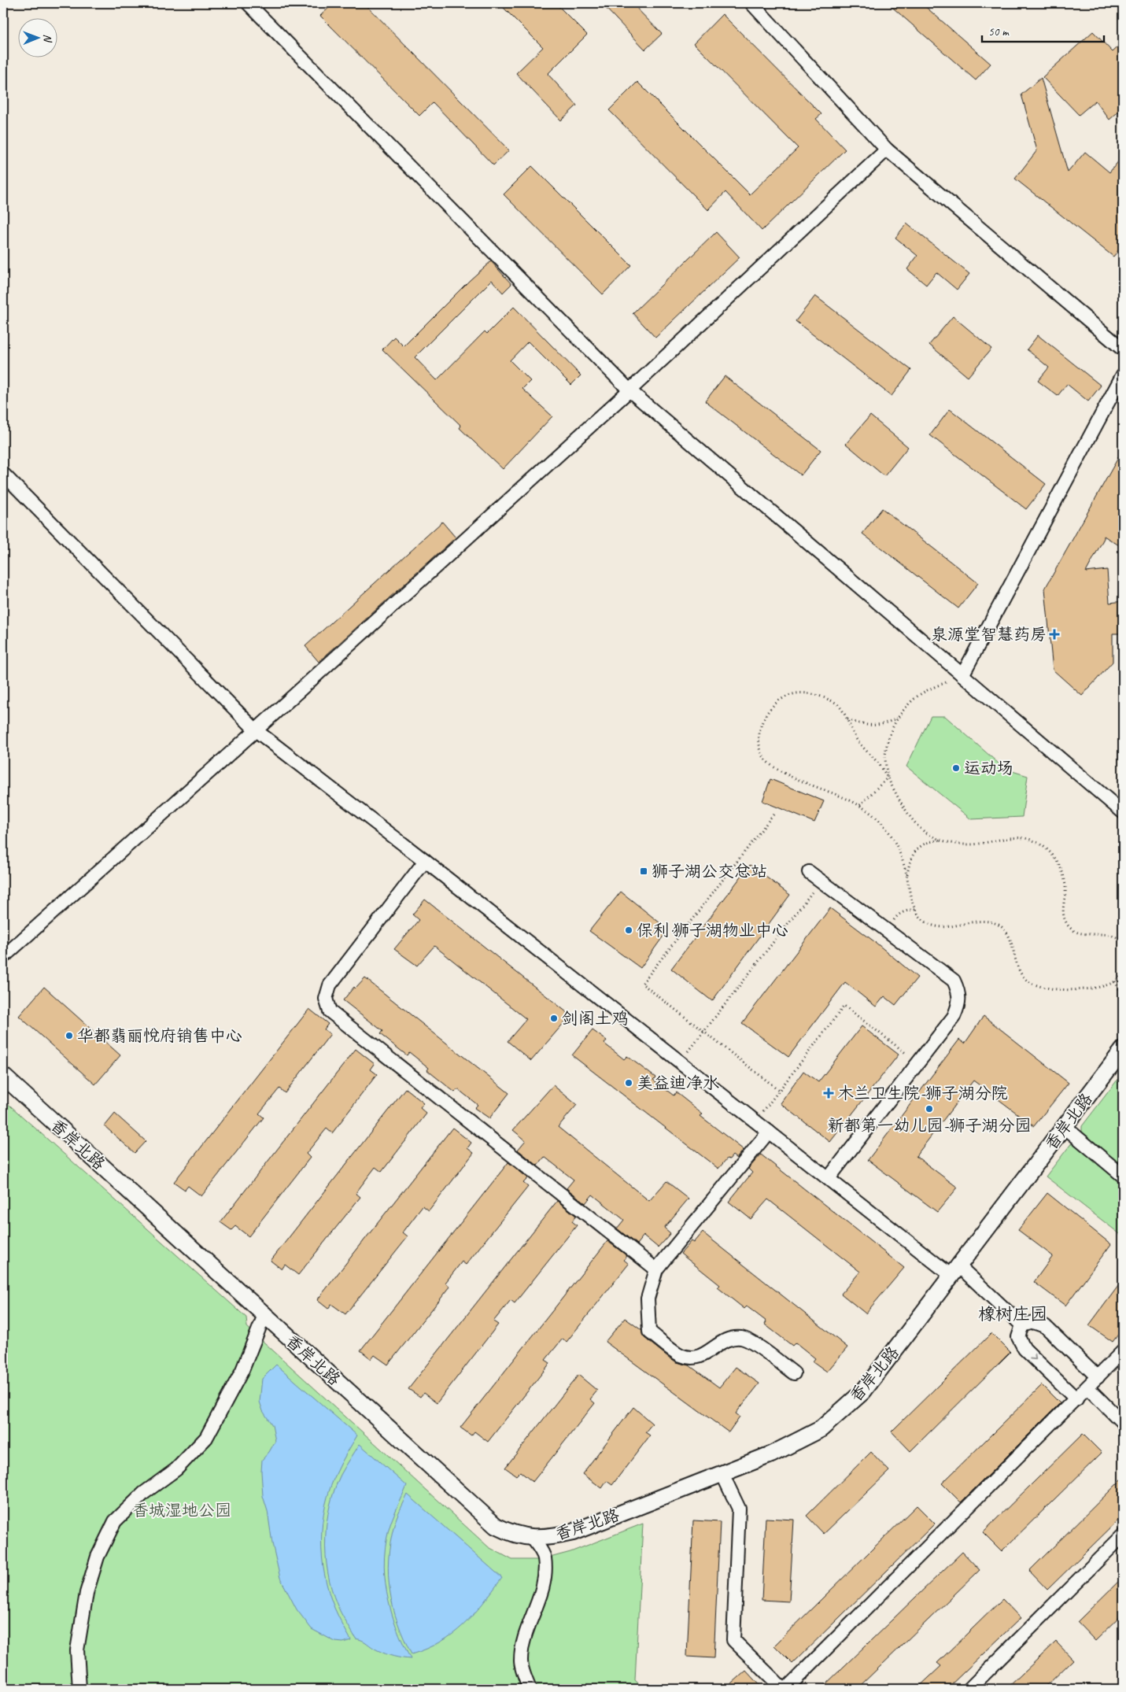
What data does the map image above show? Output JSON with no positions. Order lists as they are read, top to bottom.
{
  "streets": {
    "street": ["香岸北路"]
  },
  "districts": ["橡树庄园"],
  "parks": ["香城湿地公园"],
  "places": {
    "health": ["泉源堂智慧药房", "木兰卫生院-狮子湖分院"],
    "other": [
      "运动场",
      "保利·狮子湖物业中心",
      "剑阁土鸡",
      "华都翡丽悦府销售中心",
      "美益迪净水",
      "新都第一幼儿园-狮子湖分园"
    ],
    "transit": ["狮子湖公交总站"]
  },
  "scale_bar": "50 m",
  "north": "right"
}
